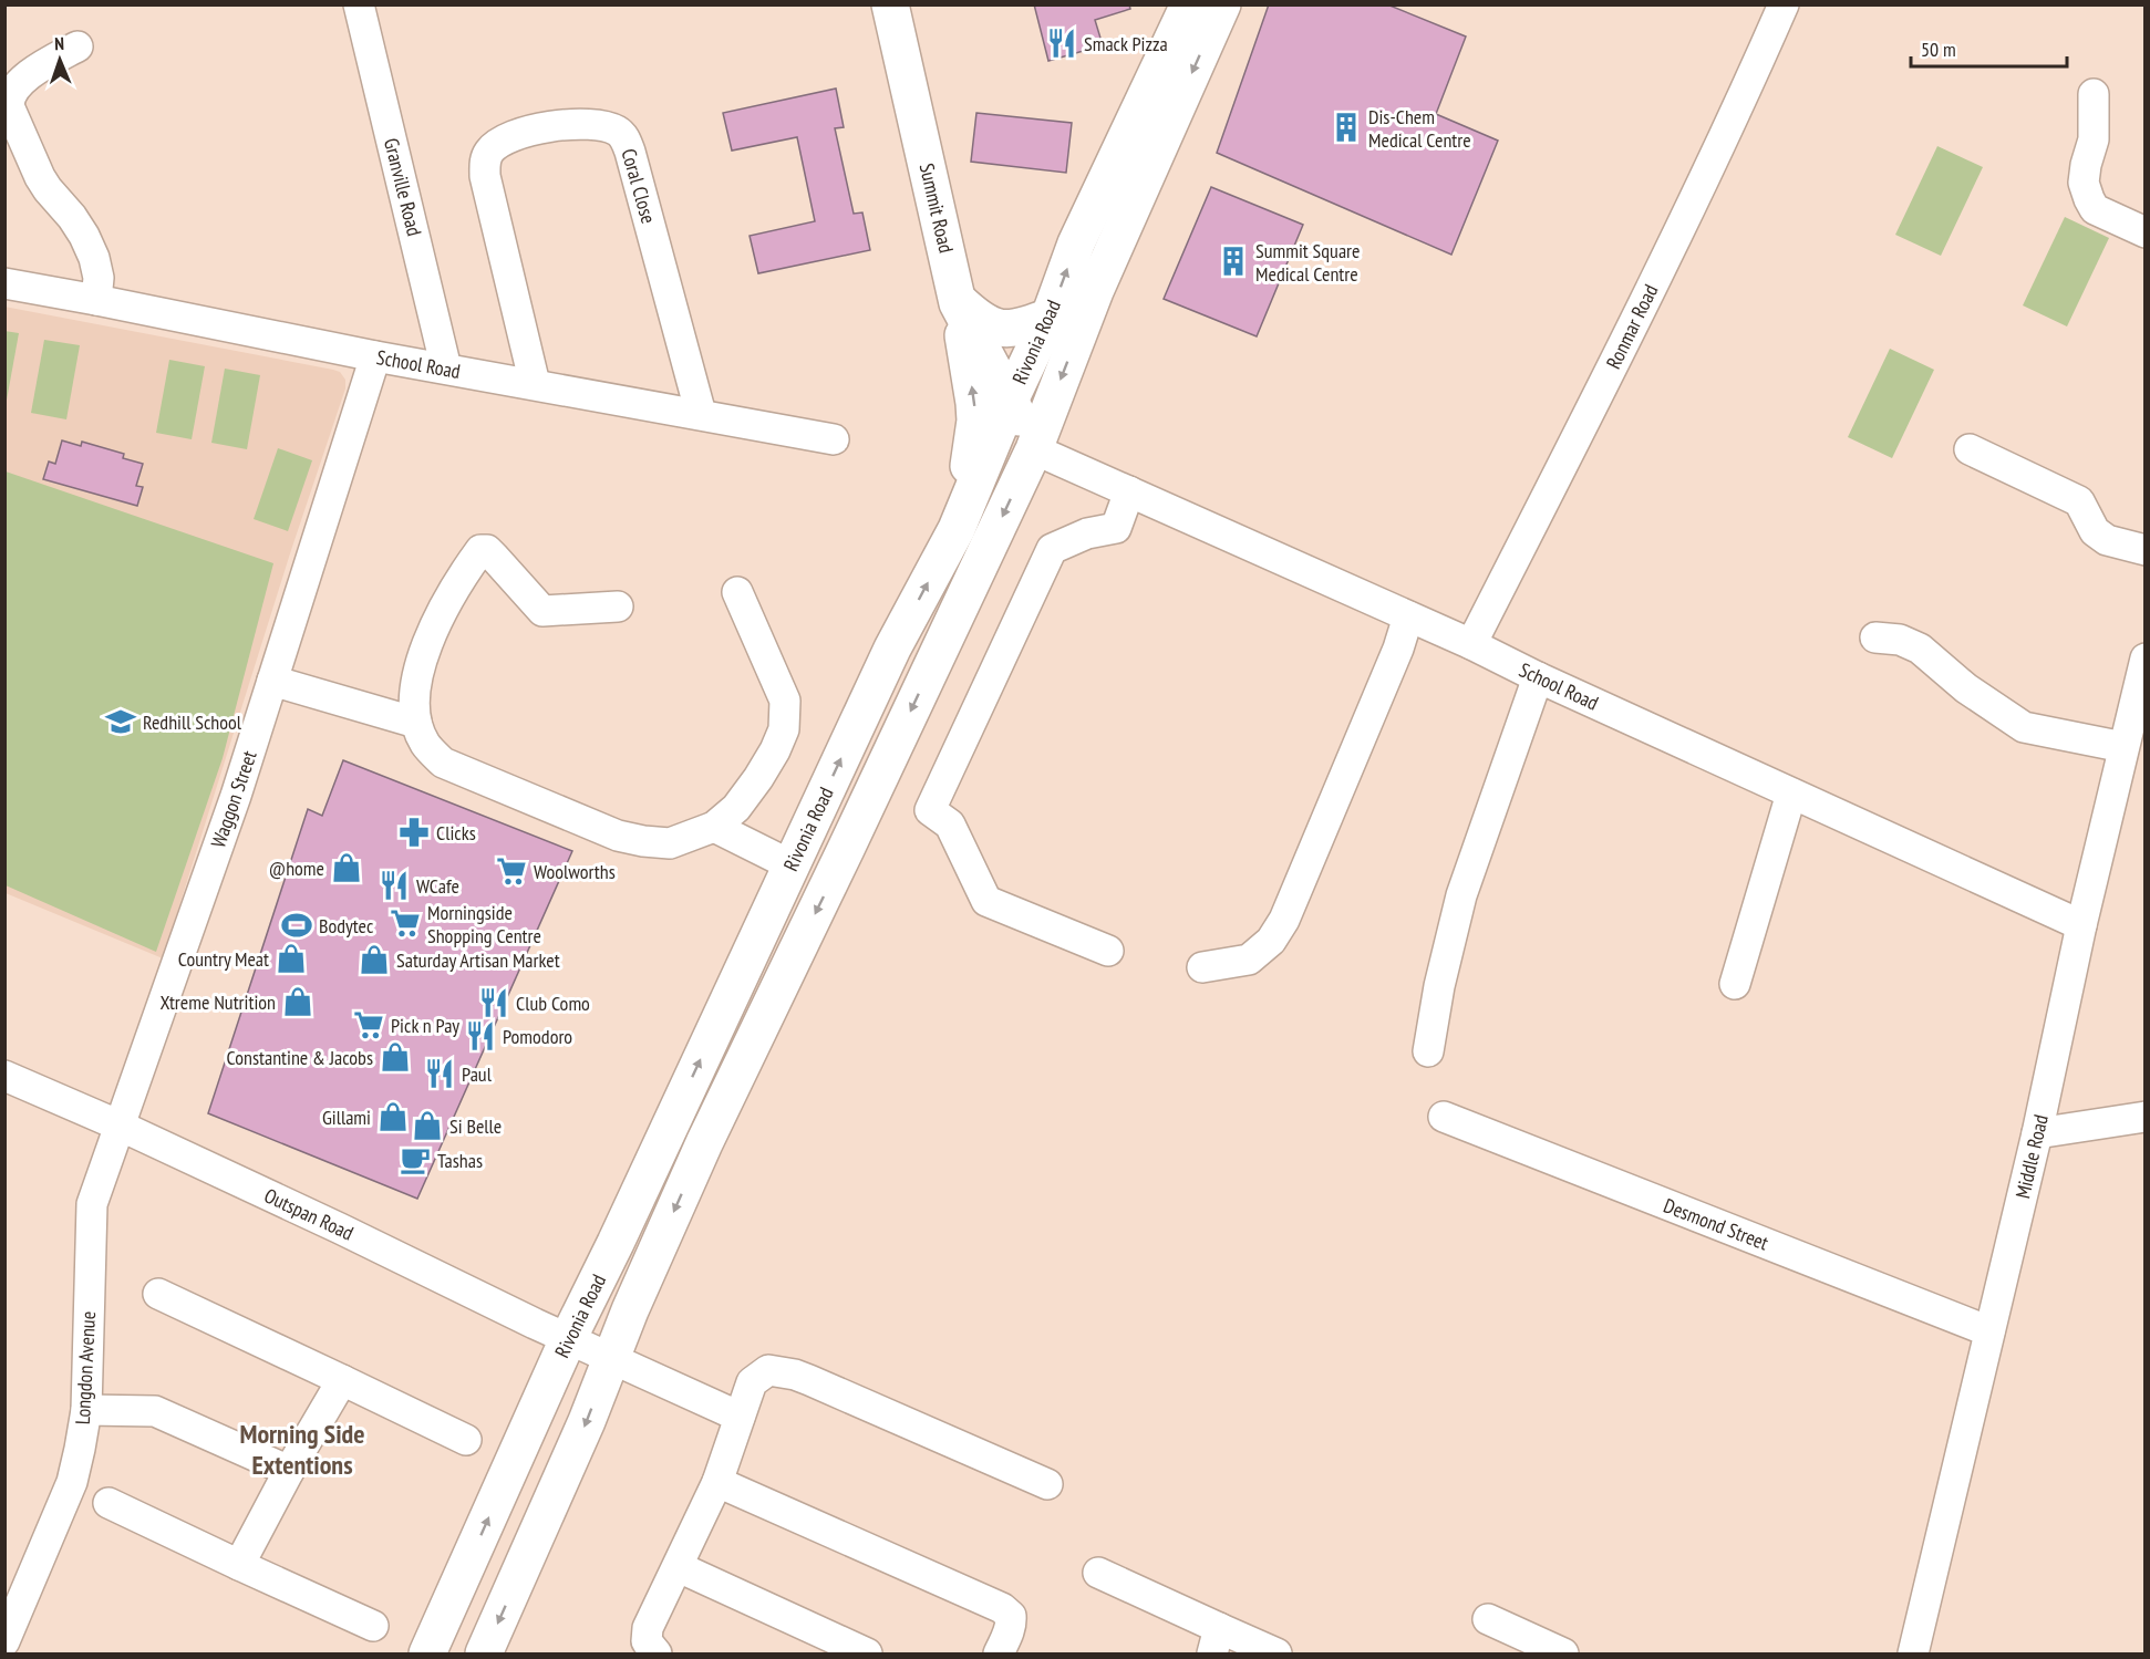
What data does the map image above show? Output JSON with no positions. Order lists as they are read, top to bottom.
{
  "streets": {
    "main road": ["Summit Road", "Rivonia Road"],
    "street": [
      "Coral Close",
      "Granville Road",
      "Ronmar Road",
      "School Road",
      "Waggon Street",
      "Middle Road",
      "Outspan Road",
      "Desmond Street",
      "Longdon Avenue"
    ]
  },
  "crossings": [
    ["Coral Close", "School Road"],
    ["Granville Road", "School Road"],
    ["Summit Road", "Rivonia Road"],
    ["Summit Road", "School Road"],
    ["Ronmar Road", "School Road"],
    ["Rivonia Road", "School Road"],
    ["Rivonia Road", "Outspan Road"],
    ["School Road", "Waggon Street"],
    ["School Road", "Middle Road"],
    ["Waggon Street", "Outspan Road"],
    ["Waggon Street", "Longdon Avenue"],
    ["Middle Road", "Desmond Street"],
    ["Outspan Road", "Longdon Avenue"]
  ],
  "districts": ["Morning Side Extentions"],
  "places": {
    "restaurant": [
      "Smack Pizza",
      "WCafe",
      "Club Como",
      "Pomodoro",
      "Paul"
    ],
    "building": ["Dis-Chem Medical Centre", "Summit Square Medical Centre"],
    "school or university": ["Redhill School"],
    "pharmacy": ["Clicks"],
    "shop": [
      "@home",
      "Country Meat",
      "Saturday Artisan Market",
      "Xtreme Nutrition",
      "Constantine & Jacobs",
      "Gillami",
      "Si Belle"
    ],
    "supermarket": ["Woolworths", "Morningside Shopping Centre", "Pick n Pay"],
    "sports": ["Bodytec"],
    "cafe": ["Tashas"]
  },
  "scale_bar": "50 m",
  "north": "top"
}
